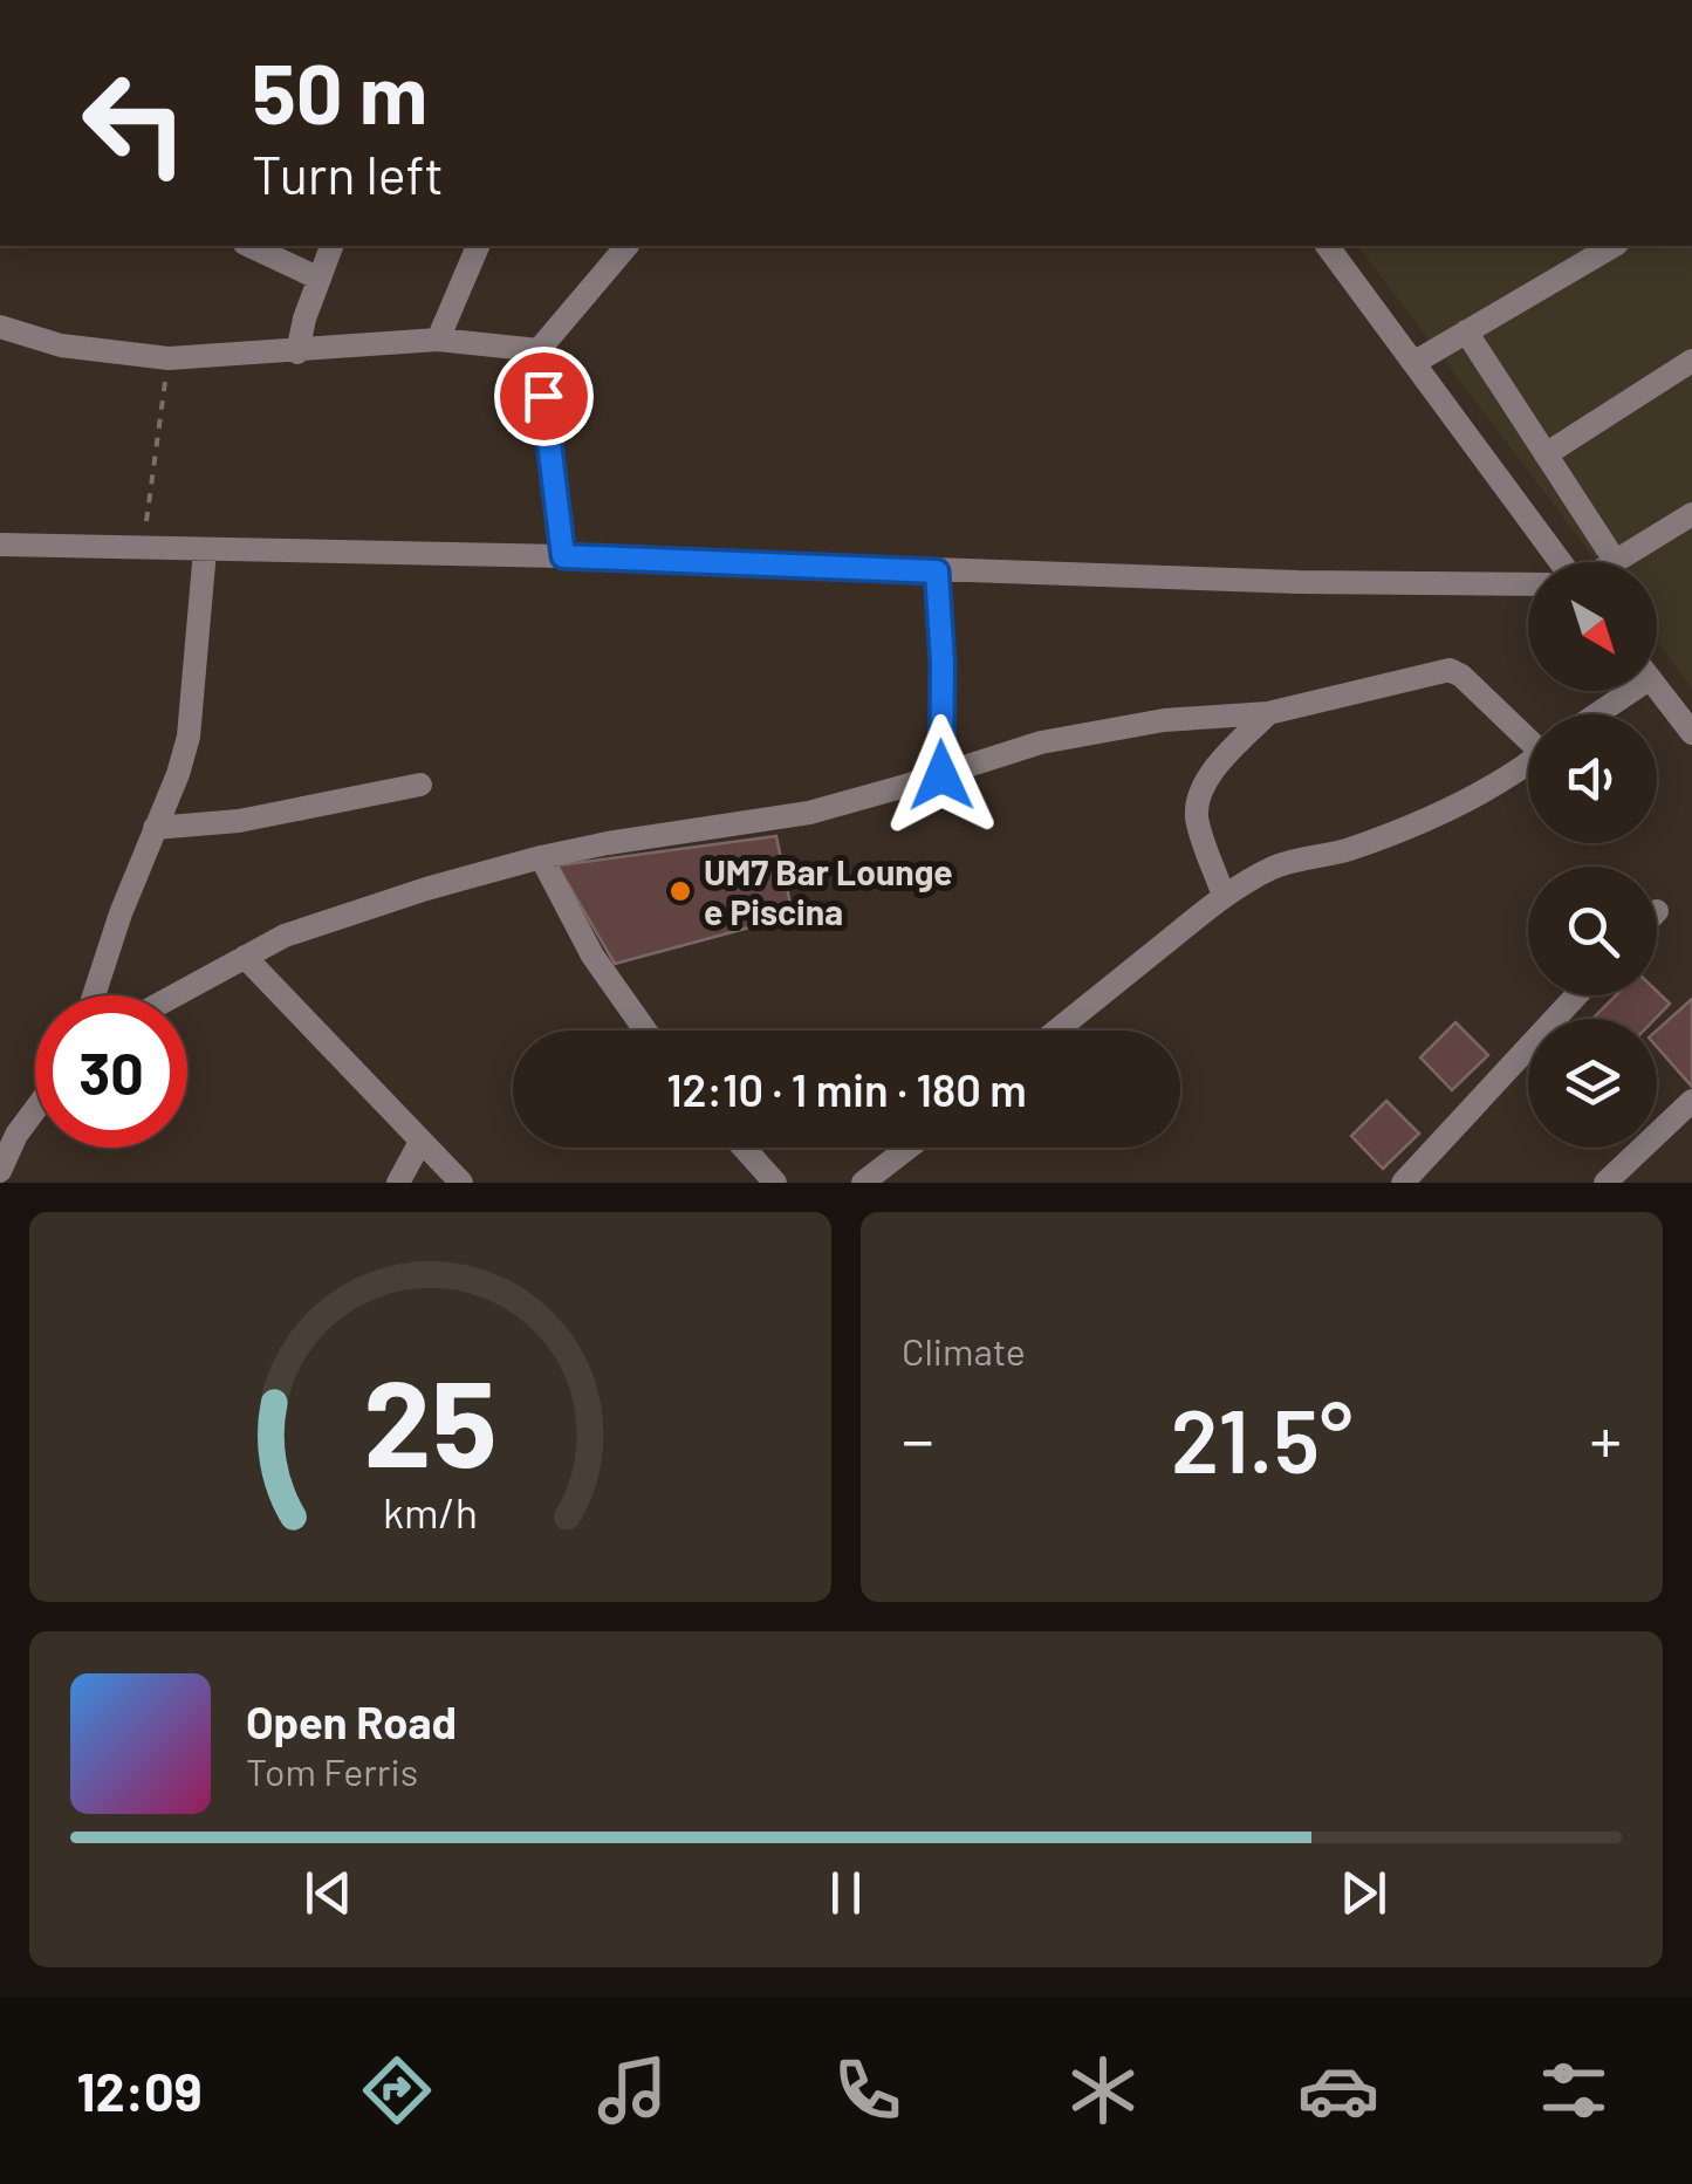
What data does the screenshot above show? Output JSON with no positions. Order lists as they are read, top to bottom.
{
  "places": ["UM7 Bar Lounge e Piscina"],
  "north": "bottom right",
  "page": {
    "turn": ["50 m", "Turn left"],
    "limit": "30",
    "trip": "12:10 · 1 min · 180 m",
    "tile": "Climate",
    "heat": ["−", "21.5°", "+"],
    "song": ["Open Road", "Tom Ferris"],
    "tabs": "12:09",
    "gauge": ["25", "km/h"]
  }
}
